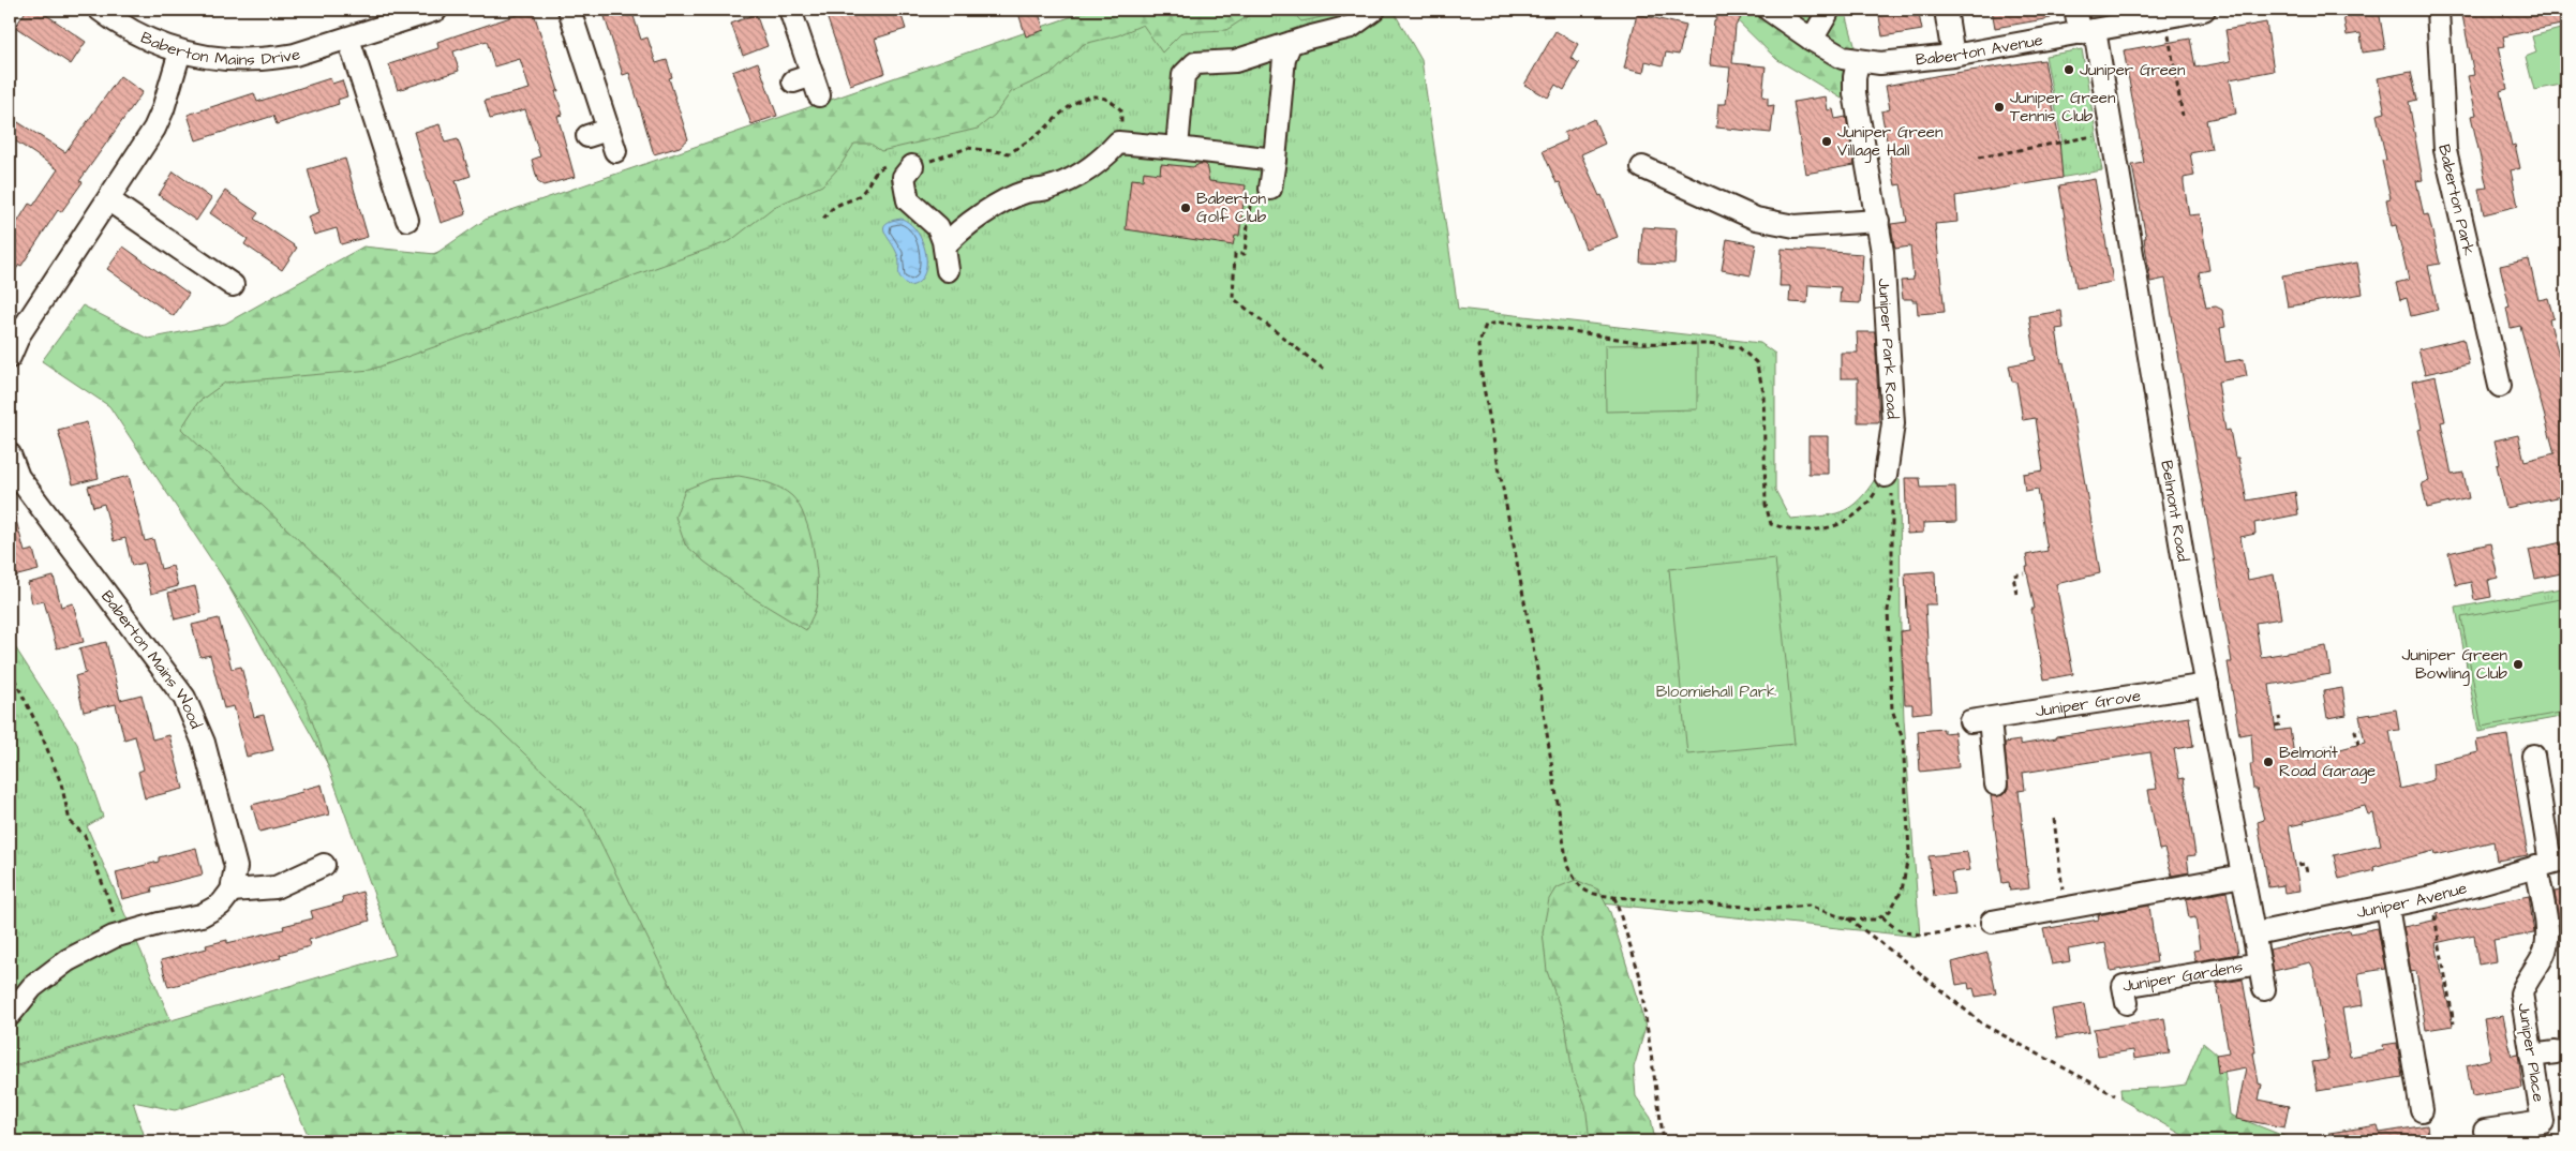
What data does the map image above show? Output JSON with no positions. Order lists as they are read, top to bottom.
{
  "streets": {
    "street": [
      "Baberton Mains Drive",
      "Baberton Avenue",
      "Baberton Park",
      "Juniper Park Road",
      "Belmont Road",
      "Baberton Mains Wood",
      "Juniper Grove",
      "Juniper Avenue",
      "Juniper Gardens",
      "Juniper Place"
    ]
  },
  "crossings": [
    ["Baberton Avenue", "Juniper Park Road"],
    ["Baberton Avenue", "Belmont Road"],
    ["Belmont Road", "Juniper Grove"],
    ["Belmont Road", "Juniper Avenue"],
    ["Belmont Road", "Juniper Gardens"],
    ["Juniper Avenue", "Juniper Place"]
  ],
  "parks": ["Bloomiehall Park"],
  "places": [
    "Juniper Green",
    "Juniper Green Tennis Club",
    "Juniper Green Village Hall",
    "Baberton Golf Club",
    "Juniper Green Bowling Club",
    "Belmont Road Garage"
  ]
}
